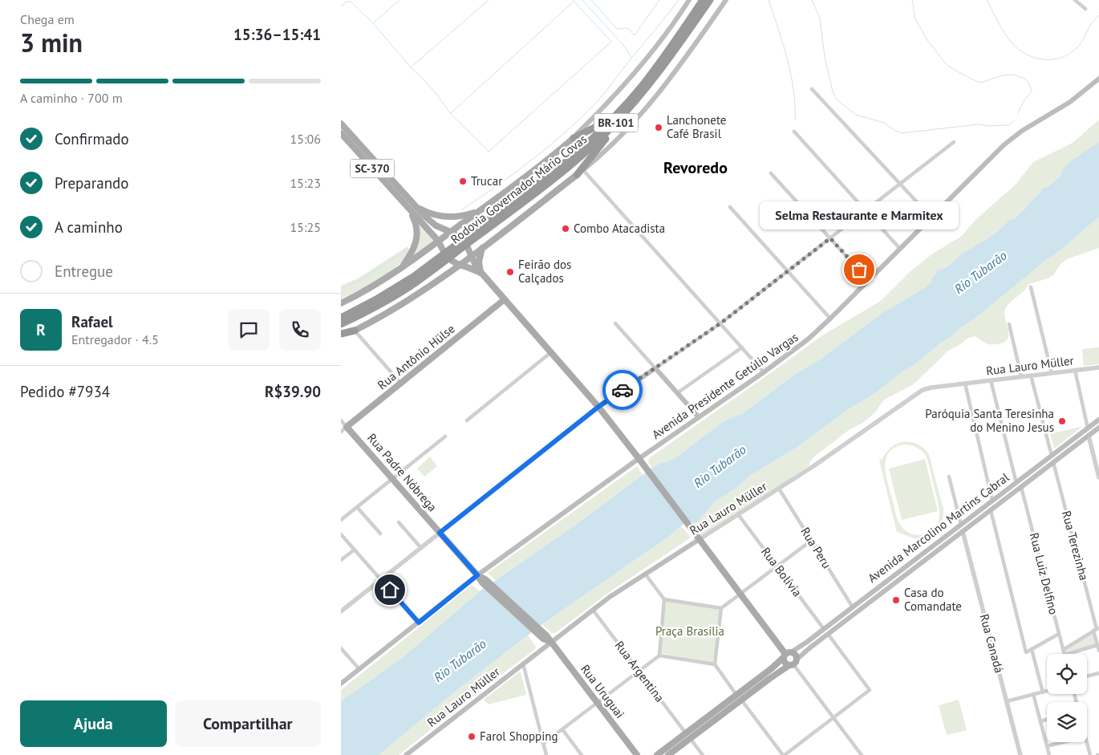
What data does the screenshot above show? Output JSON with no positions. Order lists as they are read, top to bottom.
{
  "streets": {
    "highway": ["BR-101", "Rodovia Governador Mário Covas"],
    "main road": [
      "SC-370",
      "Rua Antônio Hülse",
      "Rua Lauro Müller",
      "Avenida Presidente Getúlio Vargas",
      "Rua Padre Nóbrega",
      "Avenida Marcolino Martins Cabral",
      "Rua Uruguai"
    ],
    "street": [
      "Rua Terezinha",
      "Rua Peru",
      "Rua Bolívia",
      "Rua Luiz Delfino",
      "Rua Canadá",
      "Rua Argentina"
    ]
  },
  "crossings": [
    ["Rua Antônio Hülse", "Rua Padre Nóbrega"],
    ["Rua Lauro Müller", "Rua Peru"],
    ["Rua Lauro Müller", "Rua Bolívia"],
    ["Rua Lauro Müller", "Rua Argentina"],
    ["Rua Lauro Müller", "Rua Uruguai"],
    ["Avenida Presidente Getúlio Vargas", "Rua Padre Nóbrega"],
    ["Rua Padre Nóbrega", "Rua Uruguai"],
    ["Avenida Marcolino Martins Cabral", "Rua Terezinha"],
    ["Avenida Marcolino Martins Cabral", "Rua Peru"],
    ["Avenida Marcolino Martins Cabral", "Rua Bolívia"],
    ["Avenida Marcolino Martins Cabral", "Rua Luiz Delfino"],
    ["Avenida Marcolino Martins Cabral", "Rua Canadá"],
    ["Avenida Marcolino Martins Cabral", "Rua Argentina"]
  ],
  "districts": ["Revoredo"],
  "water": ["Rio Tubarão"],
  "parks": ["Praça Brasília"],
  "places": [
    "Lanchonete Café Brasil",
    "Trucar",
    "Combo Atacadista",
    "Selma Restaurante e Marmitex",
    "Feirão dos Calçados",
    "Paróquia Santa Teresinha do Menino Jesus",
    "Casa do Comandate",
    "Farol Shopping"
  ],
  "page": {
    "heading": ["3 min", "Chega em", "15:36–15:41"],
    "panel": [
      "Rafael",
      "Entregador · 4.5",
      "Pedido #7934",
      "R$39.90"
    ],
    "bar": "A caminho · 700 m",
    "list": [
      ["Confirmado", "15:06"],
      ["Preparando", "15:23"],
      ["A caminho", "15:25"],
      "Entregue"
    ],
    "bubble": "Selma Restaurante e Marmitex",
    "round": "R",
    "buttons": ["Ajuda", "Compartilhar"]
  }
}
